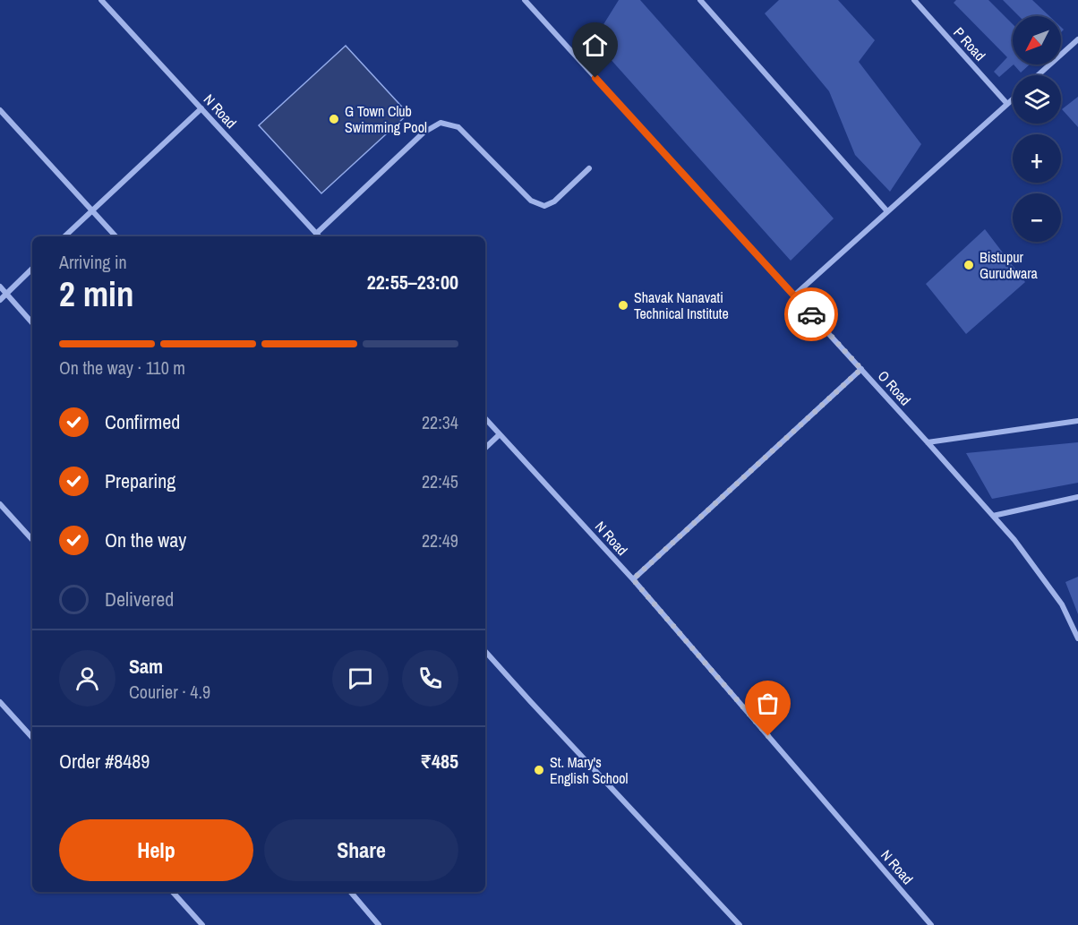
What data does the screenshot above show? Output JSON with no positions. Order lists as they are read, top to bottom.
{
  "streets": {
    "street": ["P Road", "N Road", "O Road"]
  },
  "places": [
    "G Town Club Swimming Pool",
    "Bistupur Gurudwara",
    "Shavak Nanavati Technical Institute",
    "St. Mary's English School"
  ],
  "north": "bottom left",
  "page": {
    "map_buttons": ["+", "−"],
    "heading": ["2 min", "Arriving in", "22:55–23:00"],
    "panel": [
      "Sam",
      "Courier · 4.9",
      "Order #8489",
      "₹485"
    ],
    "bar": "On the way · 110 m",
    "list": [
      ["Confirmed", "22:34"],
      ["Preparing", "22:45"],
      ["On the way", "22:49"],
      "Delivered"
    ],
    "buttons": ["Help", "Share"]
  }
}
